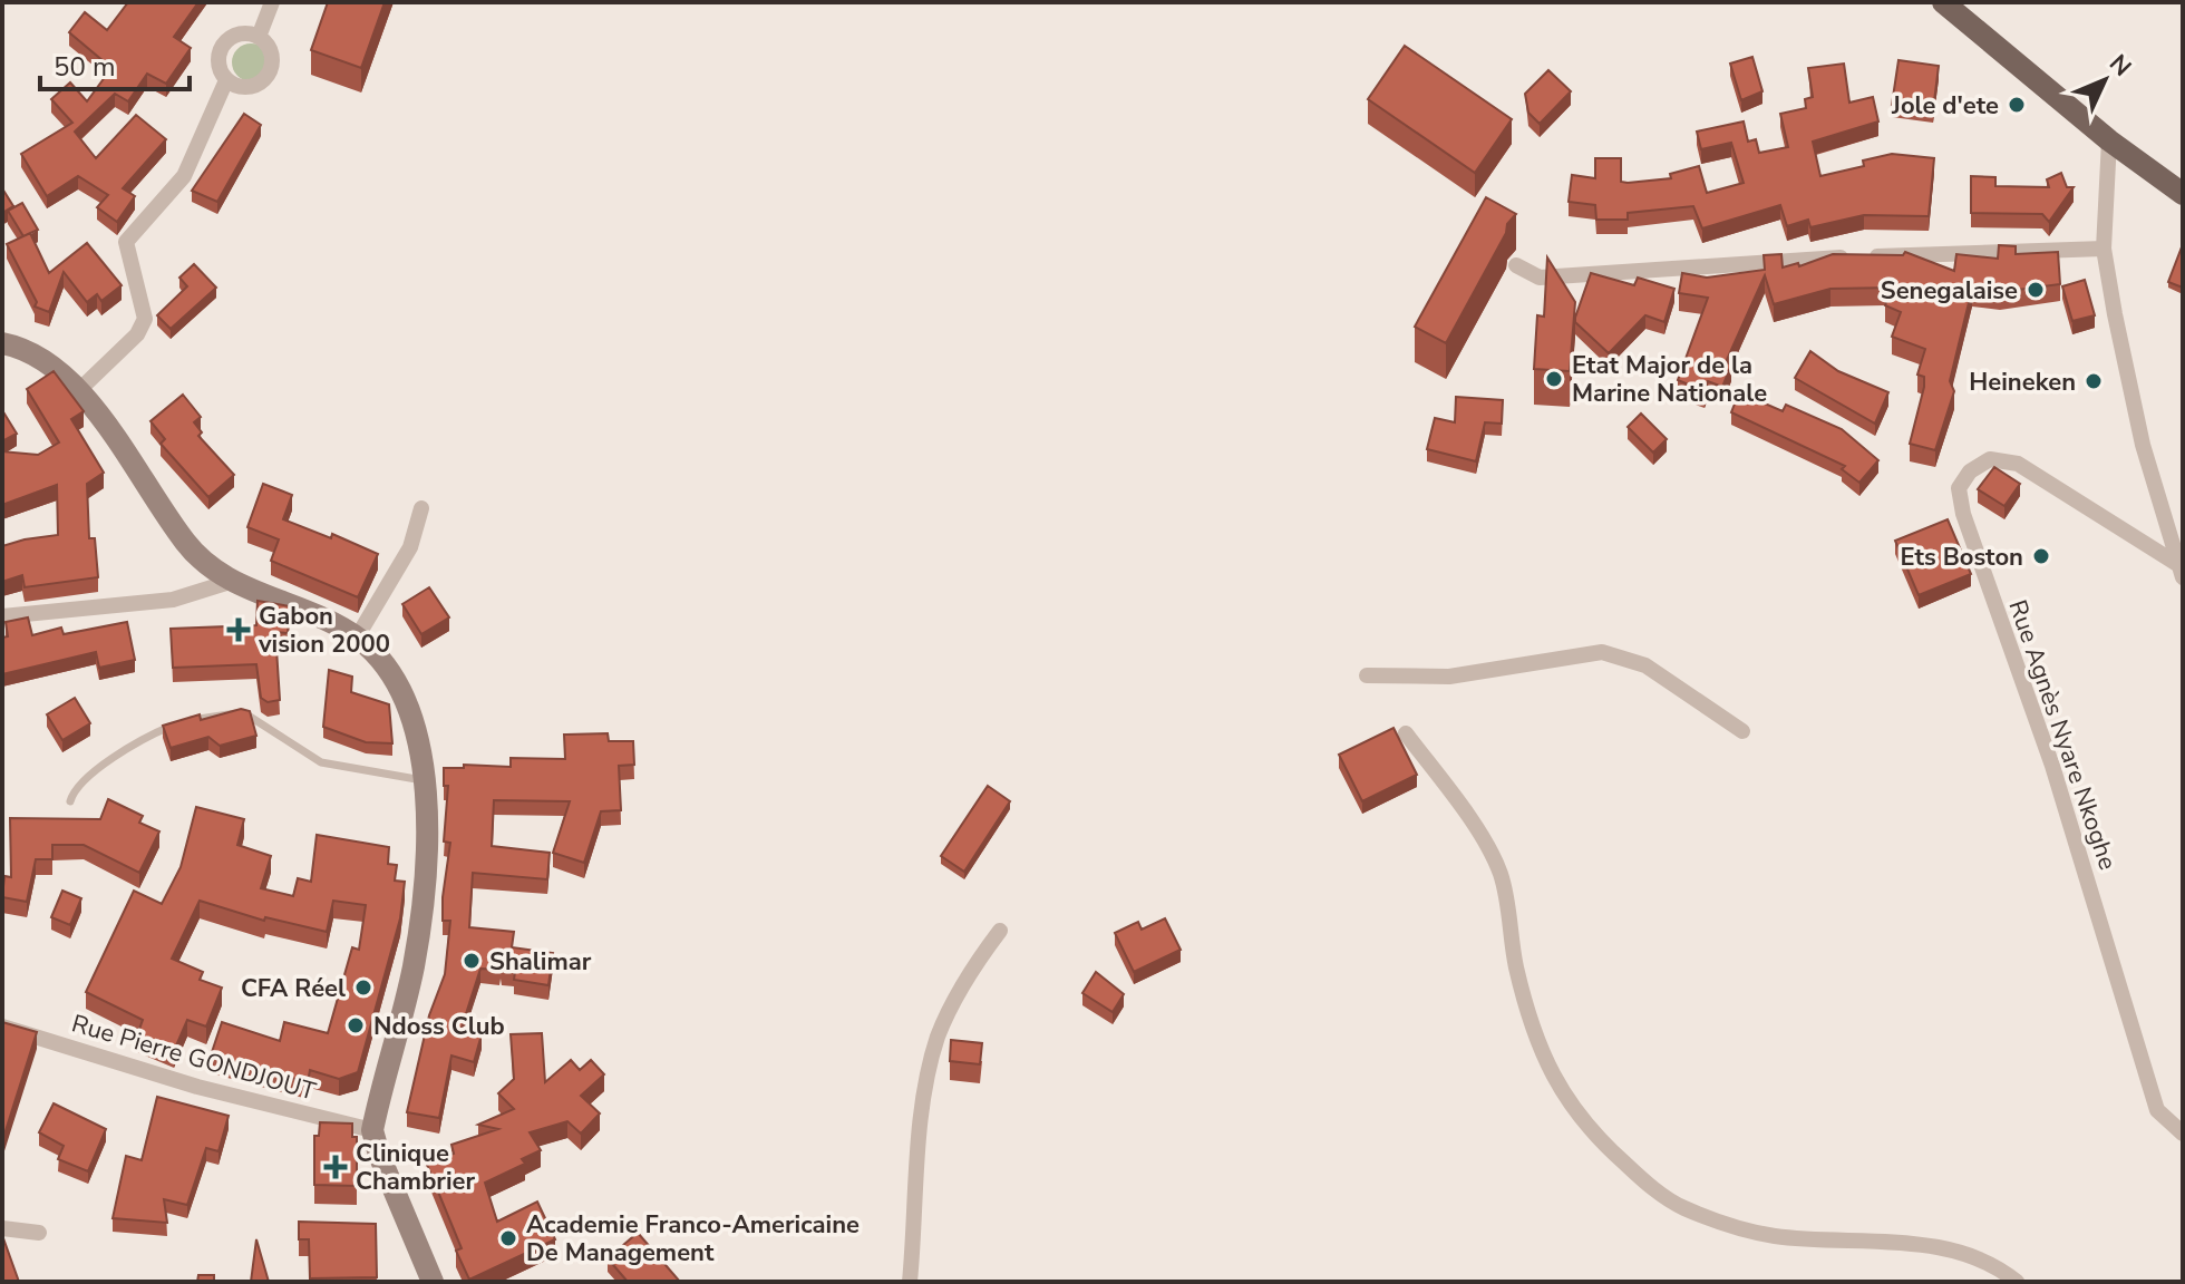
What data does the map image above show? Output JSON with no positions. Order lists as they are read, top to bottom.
{
  "streets": {
    "street": ["Rue Agnès Nyare Nkoghe", "Rue Pierre GONDJOUT"]
  },
  "places": {
    "other": [
      "Jole d'ete",
      "Senegalaise",
      "Etat Major de la Marine Nationale",
      "Heineken",
      "Ets Boston",
      "Shalimar",
      "CFA Réel",
      "Ndoss Club",
      "Academie Franco-Americaine De Management"
    ],
    "health": ["Gabon vision 2000", "Clinique Chambrier"]
  },
  "scale_bar": "50 m",
  "north": "top right"
}
